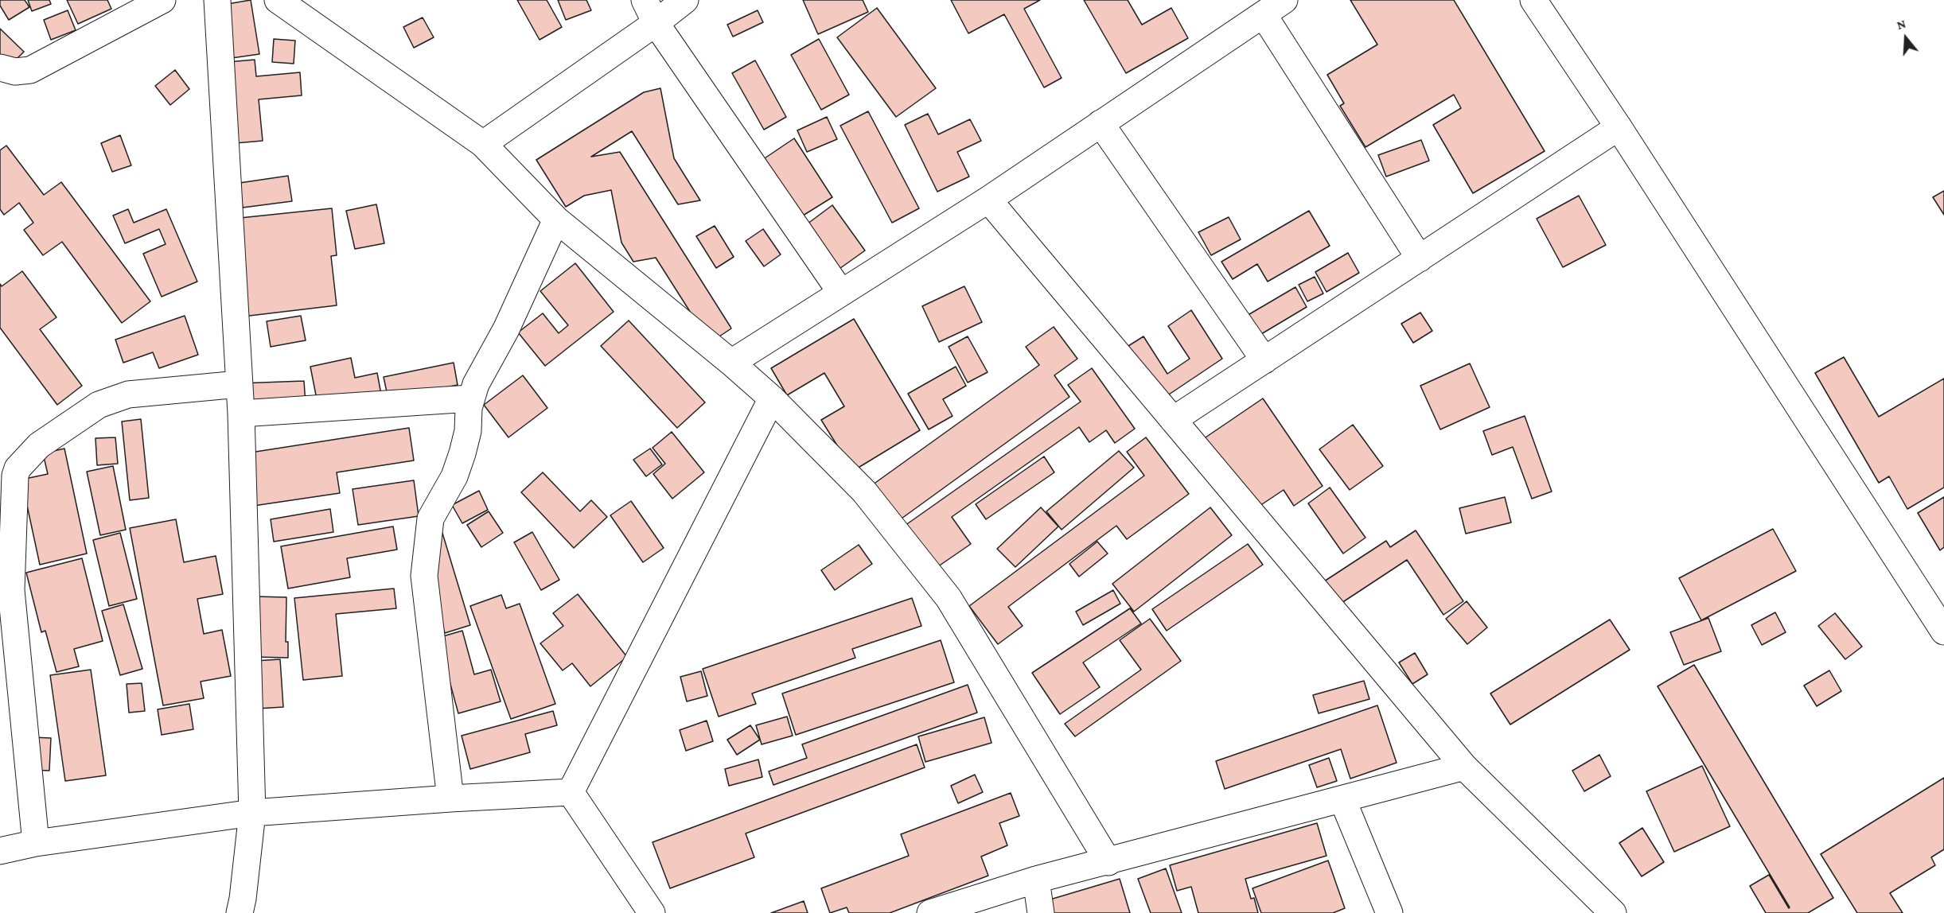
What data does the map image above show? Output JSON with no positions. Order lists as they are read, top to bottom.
{
  "north": "top"
}
